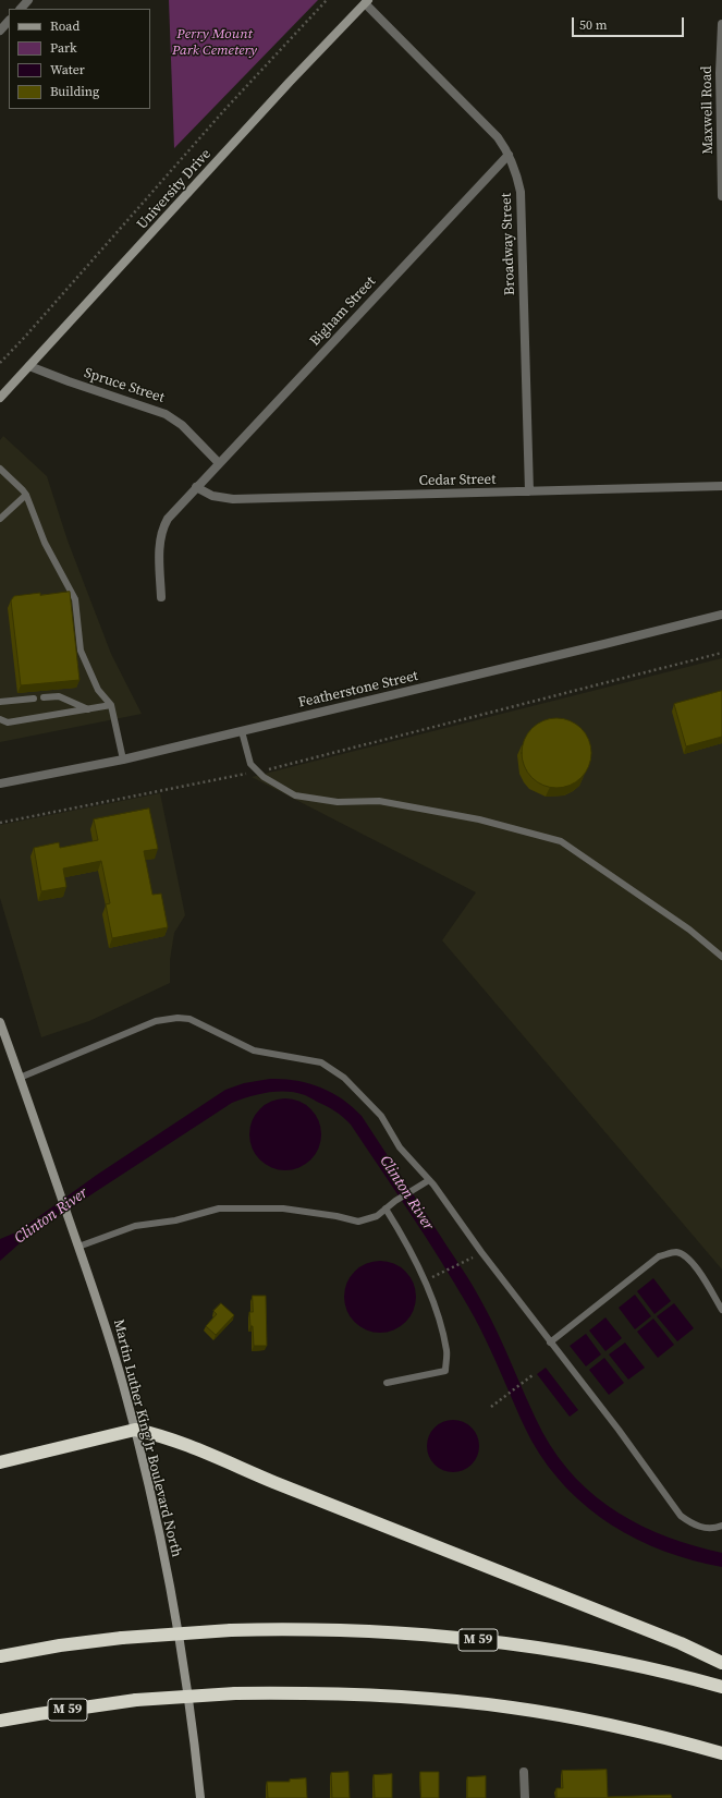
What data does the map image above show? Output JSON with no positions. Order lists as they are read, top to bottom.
{
  "streets": {
    "highway": ["M 59"],
    "main road": ["University Drive", "Martin Luther King Jr Boulevard North"],
    "street": [
      "Maxwell Road",
      "Broadway Street",
      "Bigham Street",
      "Spruce Street",
      "Cedar Street",
      "Featherstone Street"
    ]
  },
  "crossings": [
    ["University Drive", "Broadway Street"],
    ["University Drive", "Spruce Street"],
    ["Broadway Street", "Bigham Street"],
    ["Broadway Street", "Cedar Street"],
    ["Bigham Street", "Spruce Street"],
    ["Bigham Street", "Cedar Street"]
  ],
  "water": ["Clinton River"],
  "parks": ["Perry Mount Park Cemetery"],
  "legend": [
    "Road",
    "Park",
    "Water",
    "Building"
  ],
  "scale_bar": "50 m"
}
